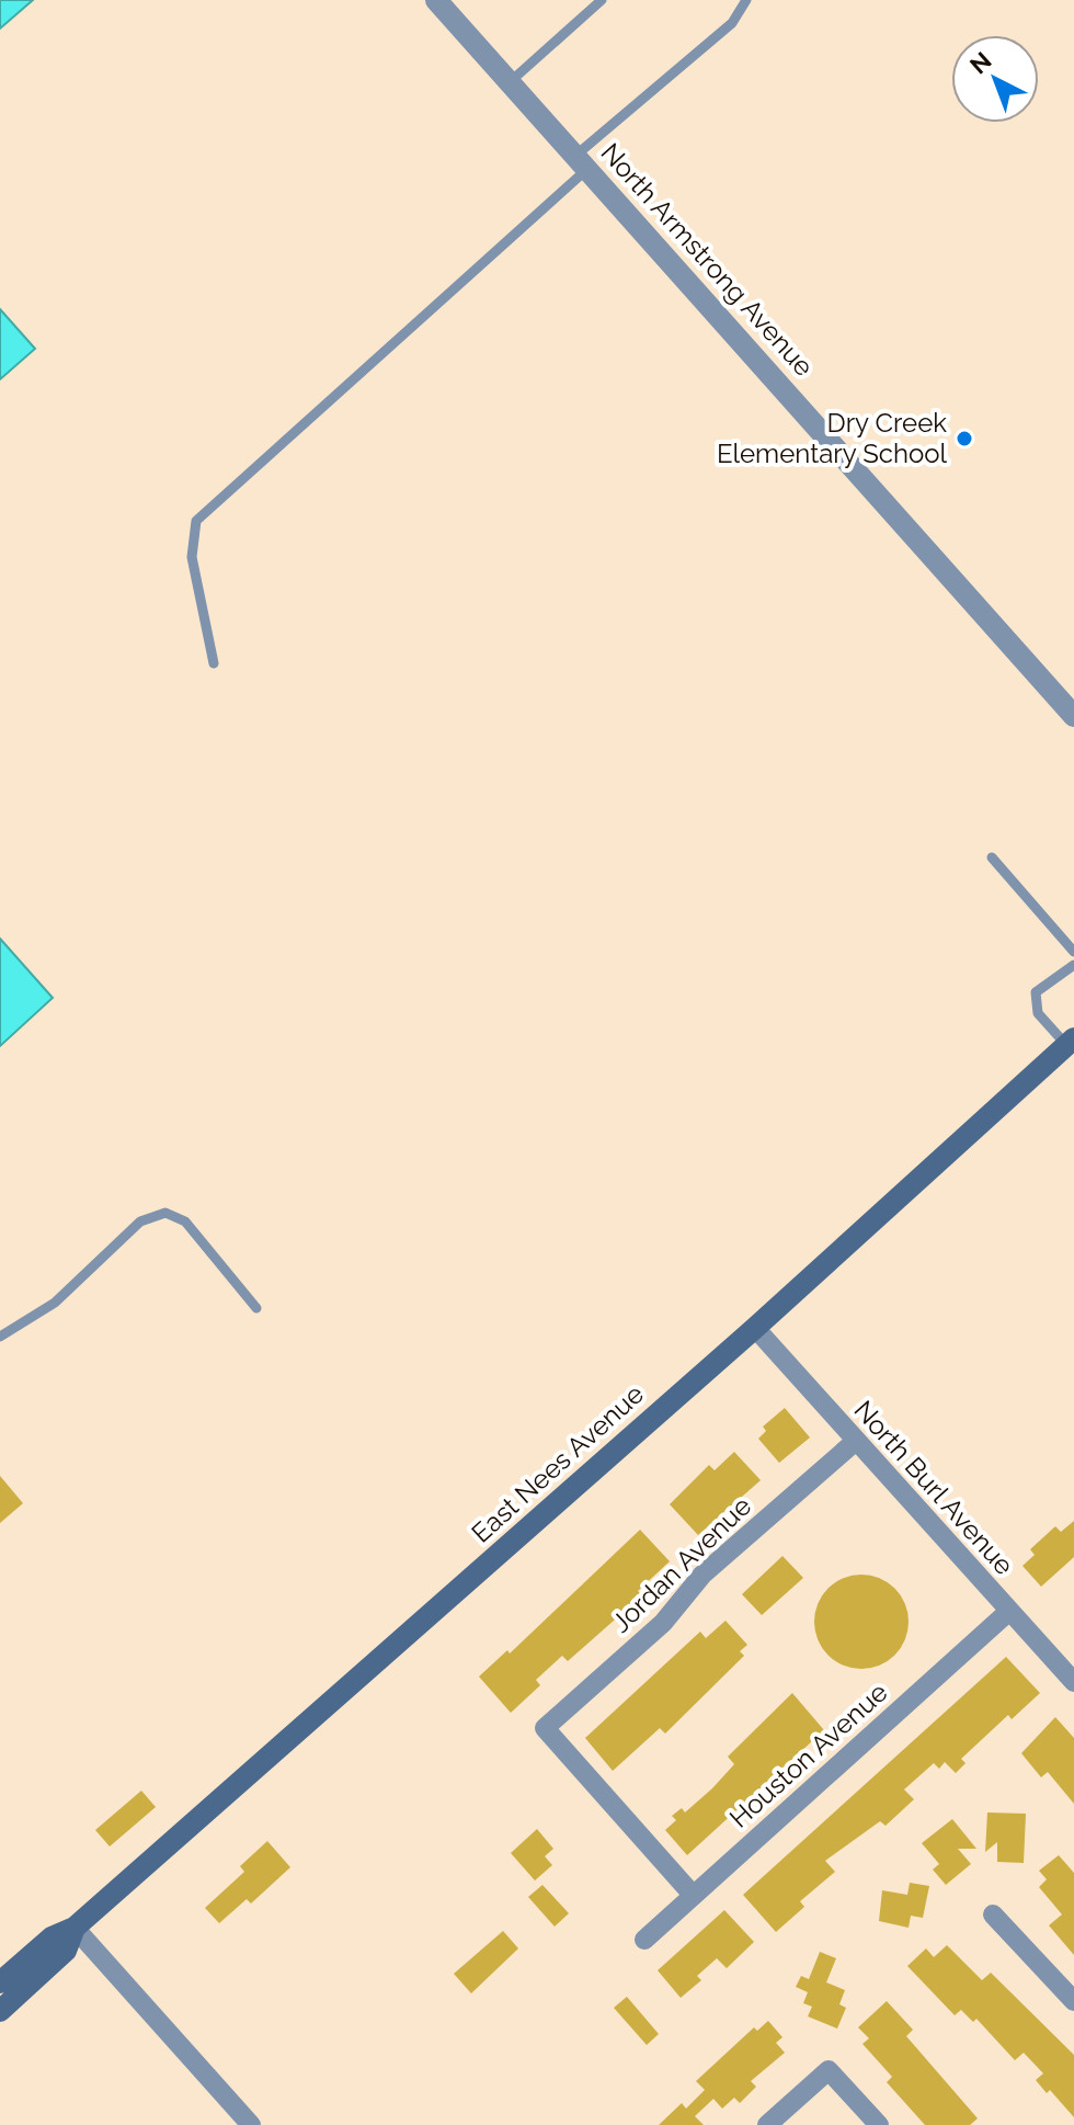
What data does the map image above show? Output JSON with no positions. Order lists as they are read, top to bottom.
{
  "streets": {
    "main road": ["East Nees Avenue"],
    "street": [
      "North Armstrong Avenue",
      "North Burl Avenue",
      "Jordan Avenue",
      "Houston Avenue"
    ]
  },
  "crossings": [
    ["East Nees Avenue", "North Burl Avenue"],
    ["North Burl Avenue", "Jordan Avenue"],
    ["North Burl Avenue", "Houston Avenue"],
    ["Jordan Avenue", "Houston Avenue"]
  ],
  "places": ["Dry Creek Elementary School"],
  "north": "top left"
}
